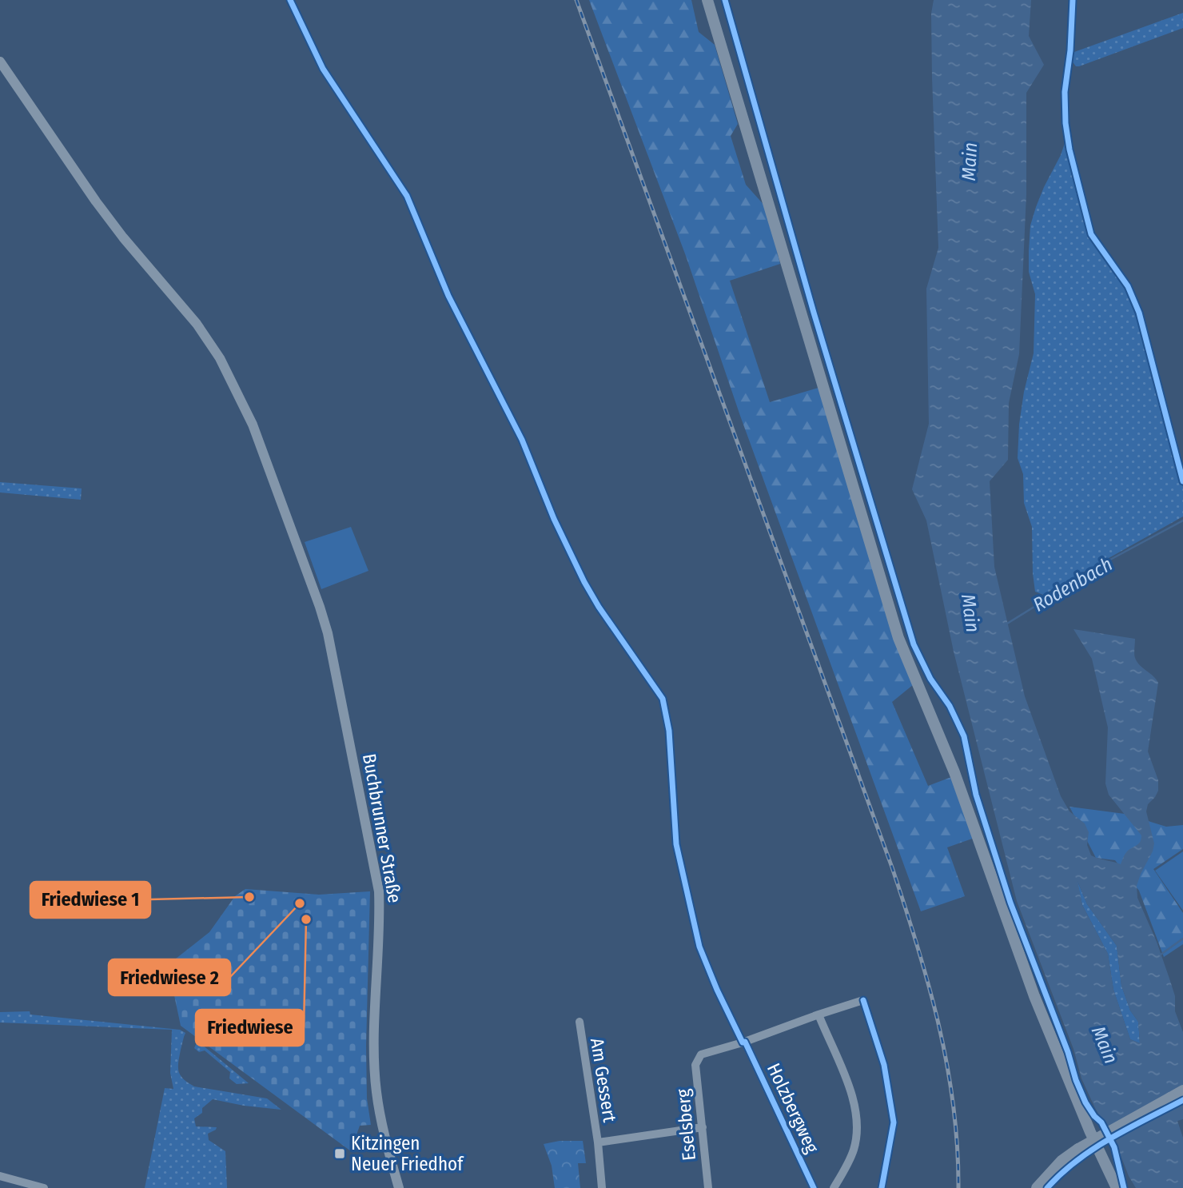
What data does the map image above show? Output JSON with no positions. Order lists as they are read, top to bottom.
{
  "streets": {
    "street": [
      "Buchbrunner Straße",
      "Am Gessert",
      "Holzbergweg",
      "Eselsberg"
    ]
  },
  "crossings": [
    ["Am Gessert", "Eselsberg"],
    ["Holzbergweg", "Eselsberg"]
  ],
  "water": ["Main", "Rodenbach"],
  "places": {
    "other": ["Friedwiese 1", "Friedwiese 2", "Friedwiese"],
    "transit": ["Kitzingen Neuer Friedhof"]
  }
}
